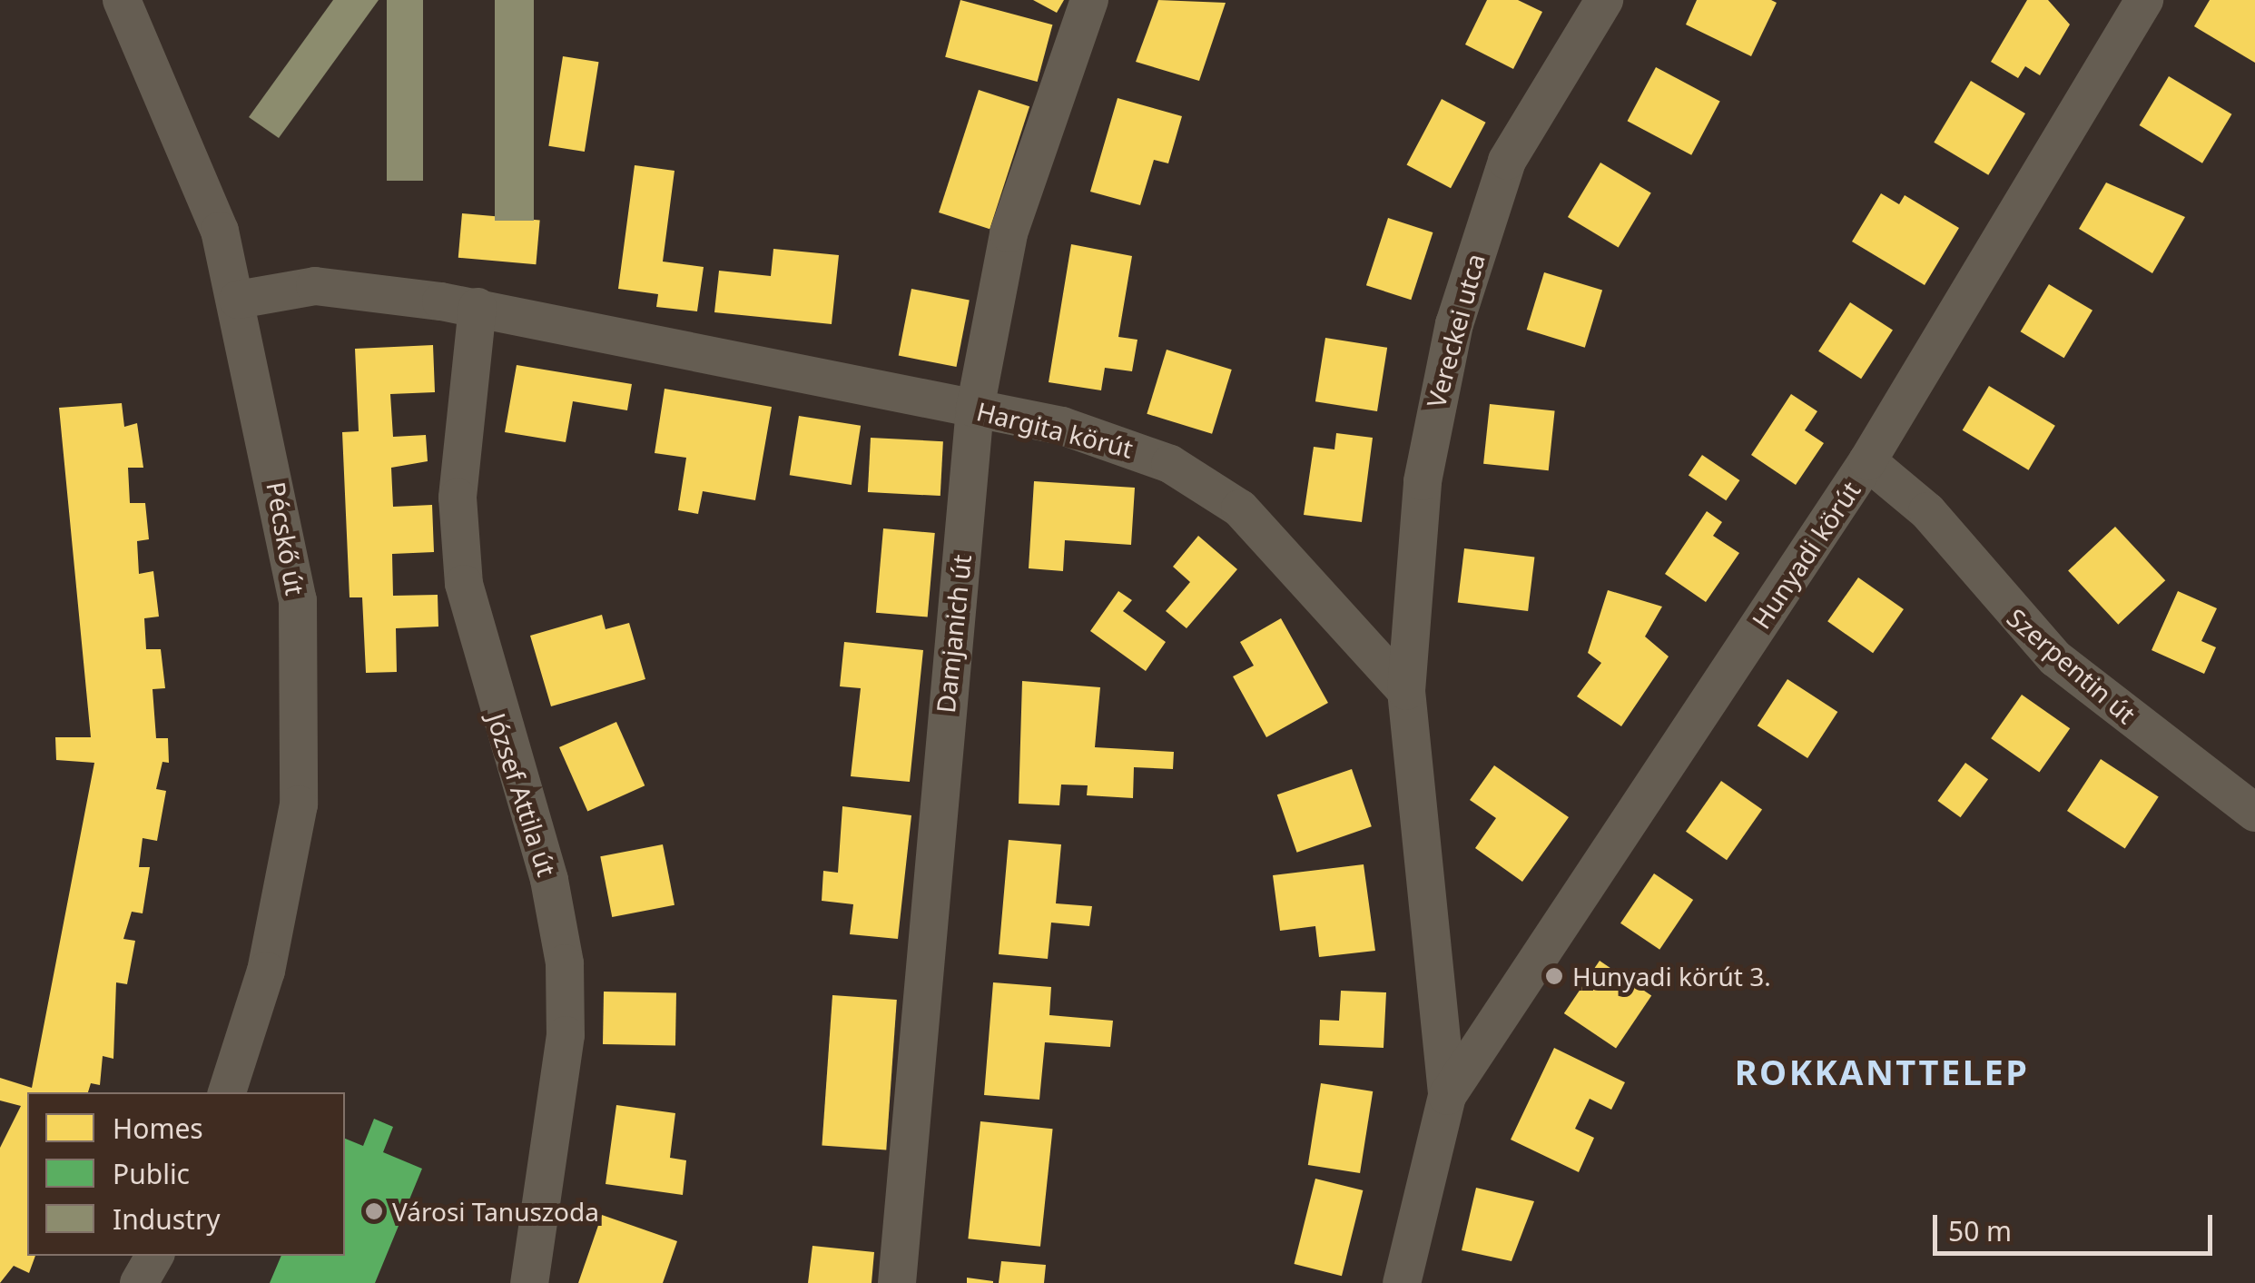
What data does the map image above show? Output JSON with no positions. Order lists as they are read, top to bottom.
{
  "streets": {
    "street": [
      "Vereckei utca",
      "Hargita körút",
      "Pécskő út",
      "Hunyadi körút",
      "Damjanich út",
      "Szerpentin út",
      "József Attila út"
    ]
  },
  "crossings": [
    ["Vereckei utca", "Hargita körút"],
    ["Hargita körút", "Pécskő út"],
    ["Hargita körút", "Damjanich út"],
    ["Hargita körút", "József Attila út"],
    ["Hunyadi körút", "Szerpentin út"]
  ],
  "districts": ["ROKKANTTELEP"],
  "places": ["Hunyadi körút 3.", "Városi Tanuszoda"],
  "legend": ["Homes", "Public", "Industry"],
  "scale_bar": "50 m"
}
